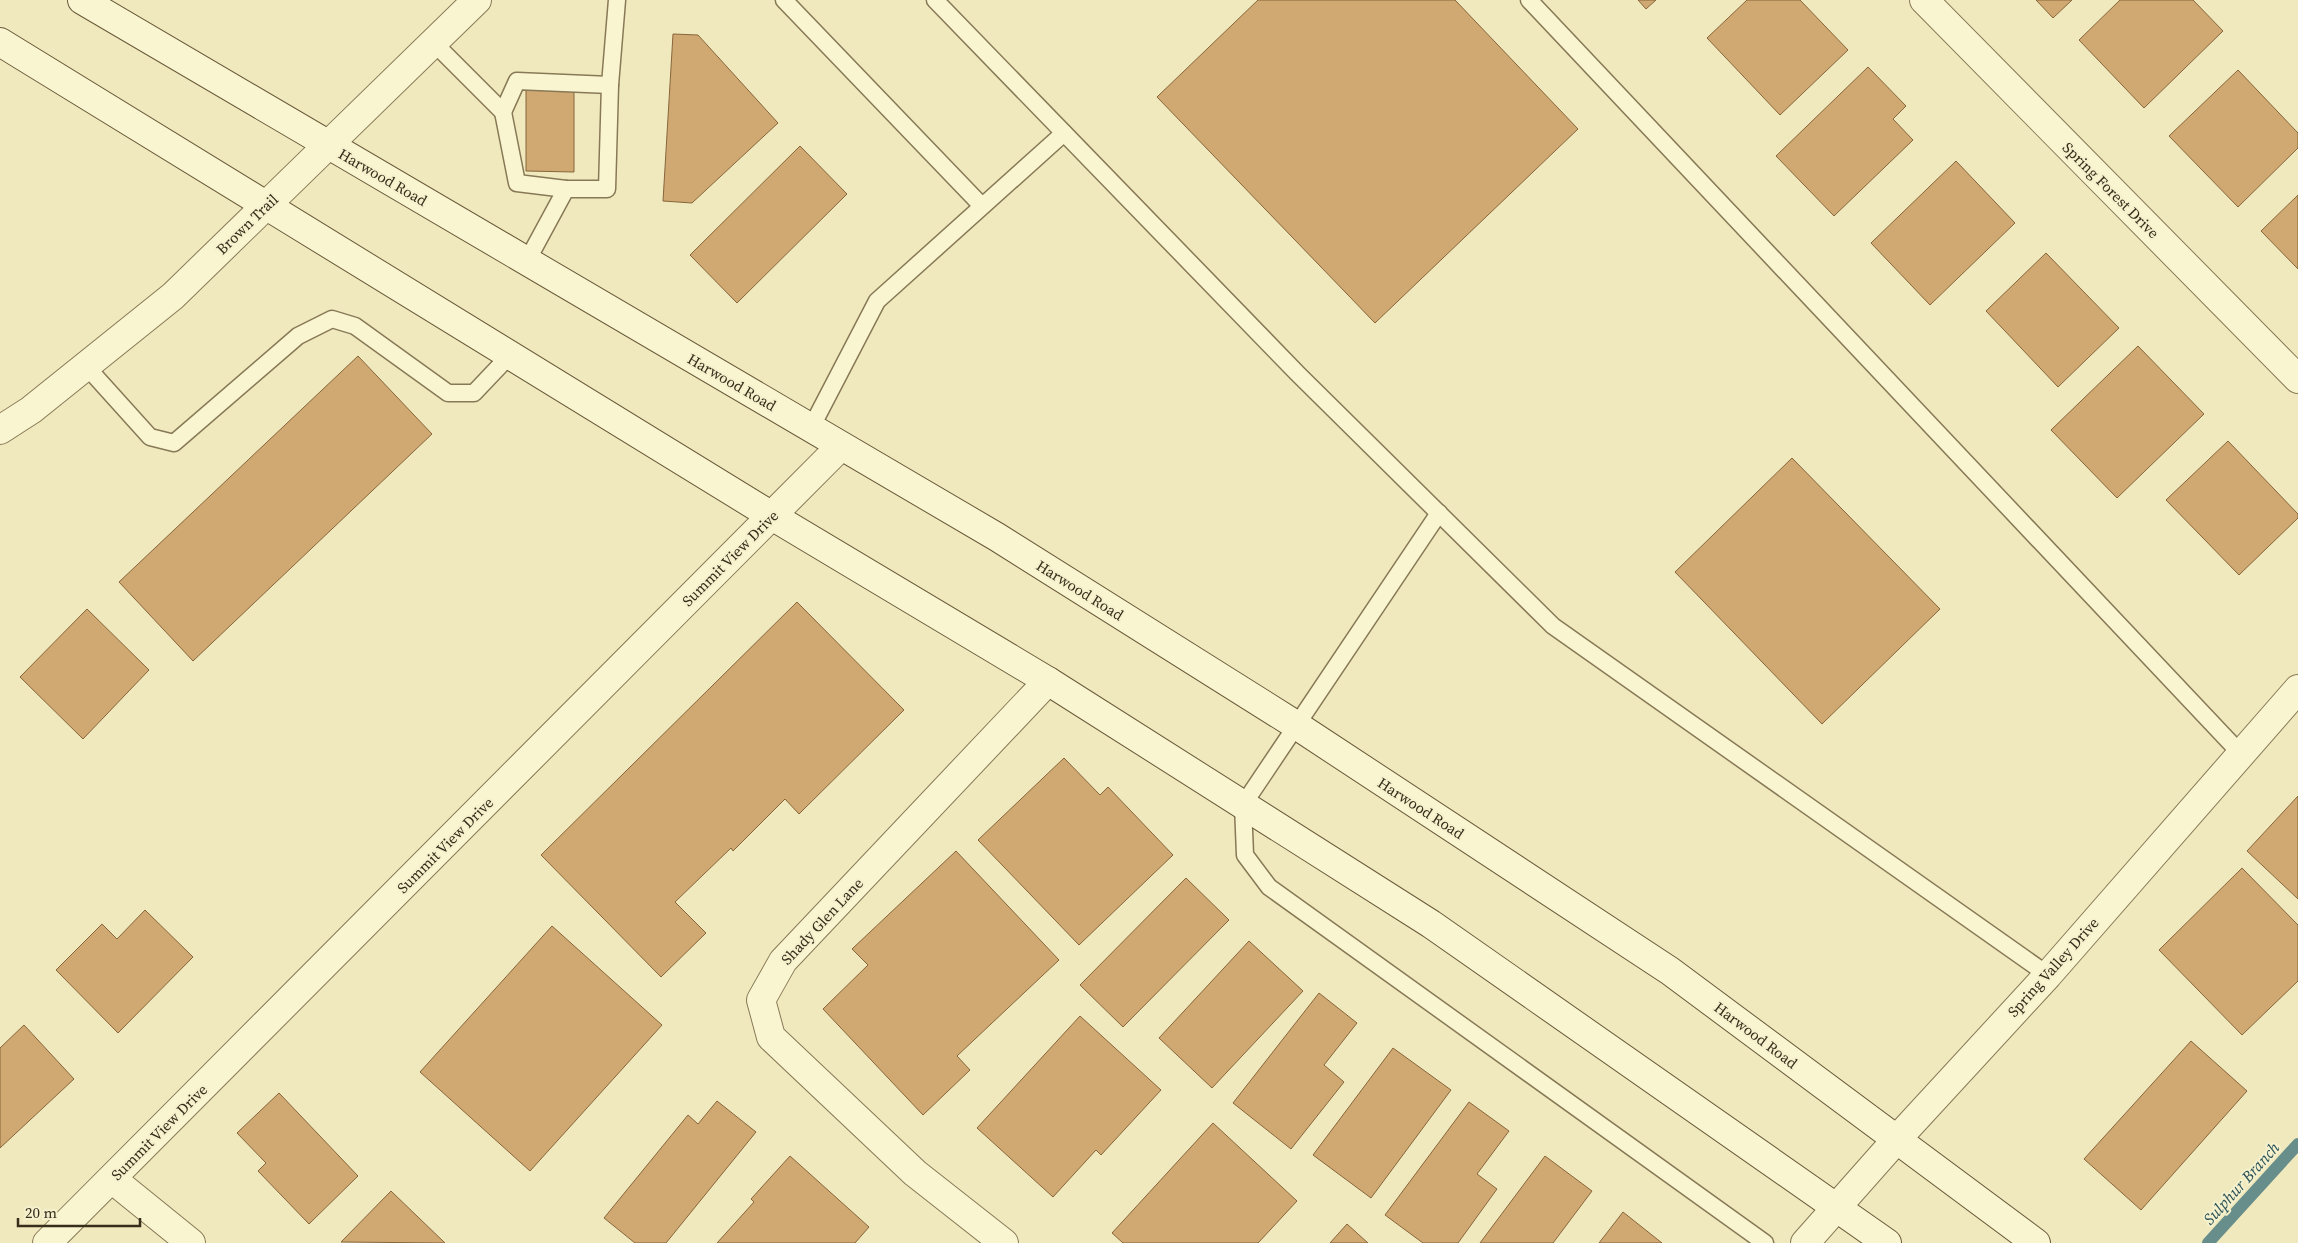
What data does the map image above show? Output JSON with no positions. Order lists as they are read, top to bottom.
{
  "streets": {
    "main road": [
      "Harwood Road",
      "Spring Forest Drive",
      "Brown Trail",
      "Summit View Drive",
      "Shady Glen Lane",
      "Spring Valley Drive"
    ]
  },
  "crossings": [
    ["Harwood Road", "Brown Trail"],
    ["Harwood Road", "Summit View Drive"],
    ["Harwood Road", "Spring Valley Drive"]
  ],
  "water": ["Sulphur Branch"],
  "scale_bar": "20 m"
}
